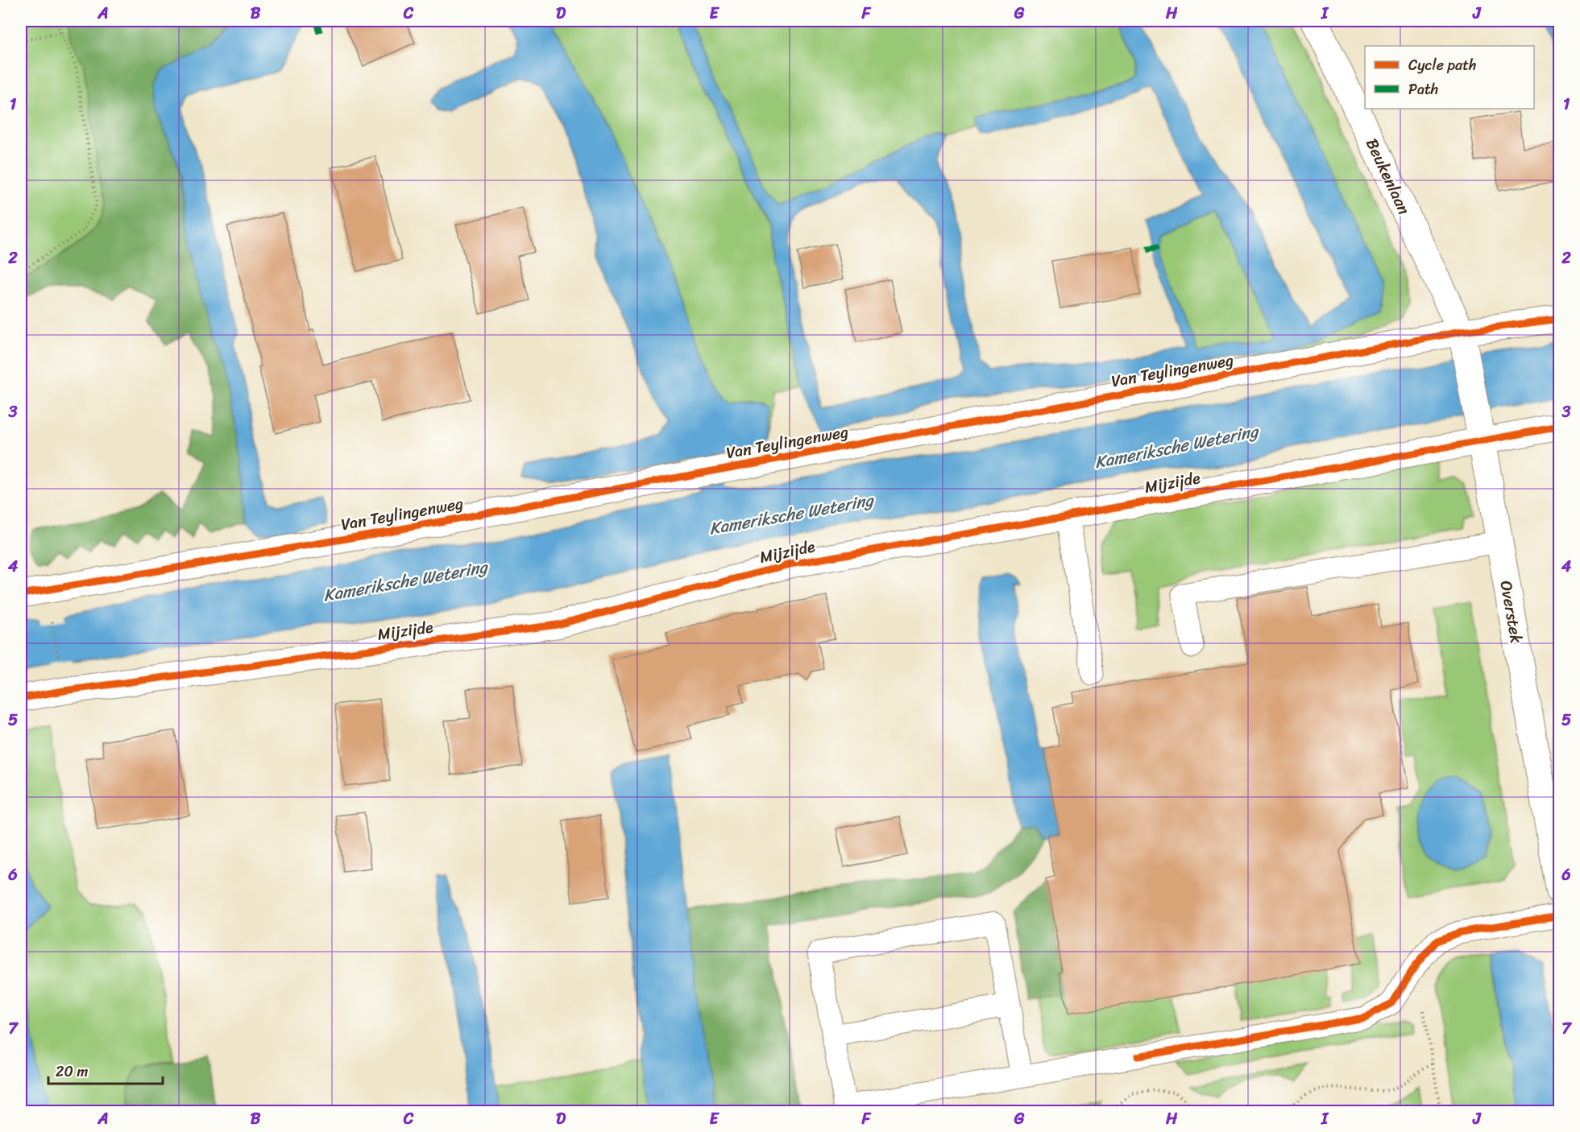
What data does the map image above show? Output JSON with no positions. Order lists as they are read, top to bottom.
{
  "streets": {
    "street": [
      "Beukenlaan",
      "Van Teylingenweg",
      "Mijzijde",
      "Overstek"
    ]
  },
  "crossings": [
    ["Beukenlaan", "Van Teylingenweg"],
    ["Beukenlaan", "Overstek"],
    ["Van Teylingenweg", "Overstek"],
    ["Mijzijde", "Overstek"]
  ],
  "water": ["Kameriksche Wetering"],
  "legend": ["Cycle path", "Path"],
  "scale_bar": "20 m",
  "grid": {
    "columns": [
      "A",
      "B",
      "C",
      "D",
      "E",
      "F",
      "G",
      "H",
      "I",
      "J"
    ],
    "rows": [
      "1",
      "2",
      "3",
      "4",
      "5",
      "6",
      "7"
    ]
  }
}
